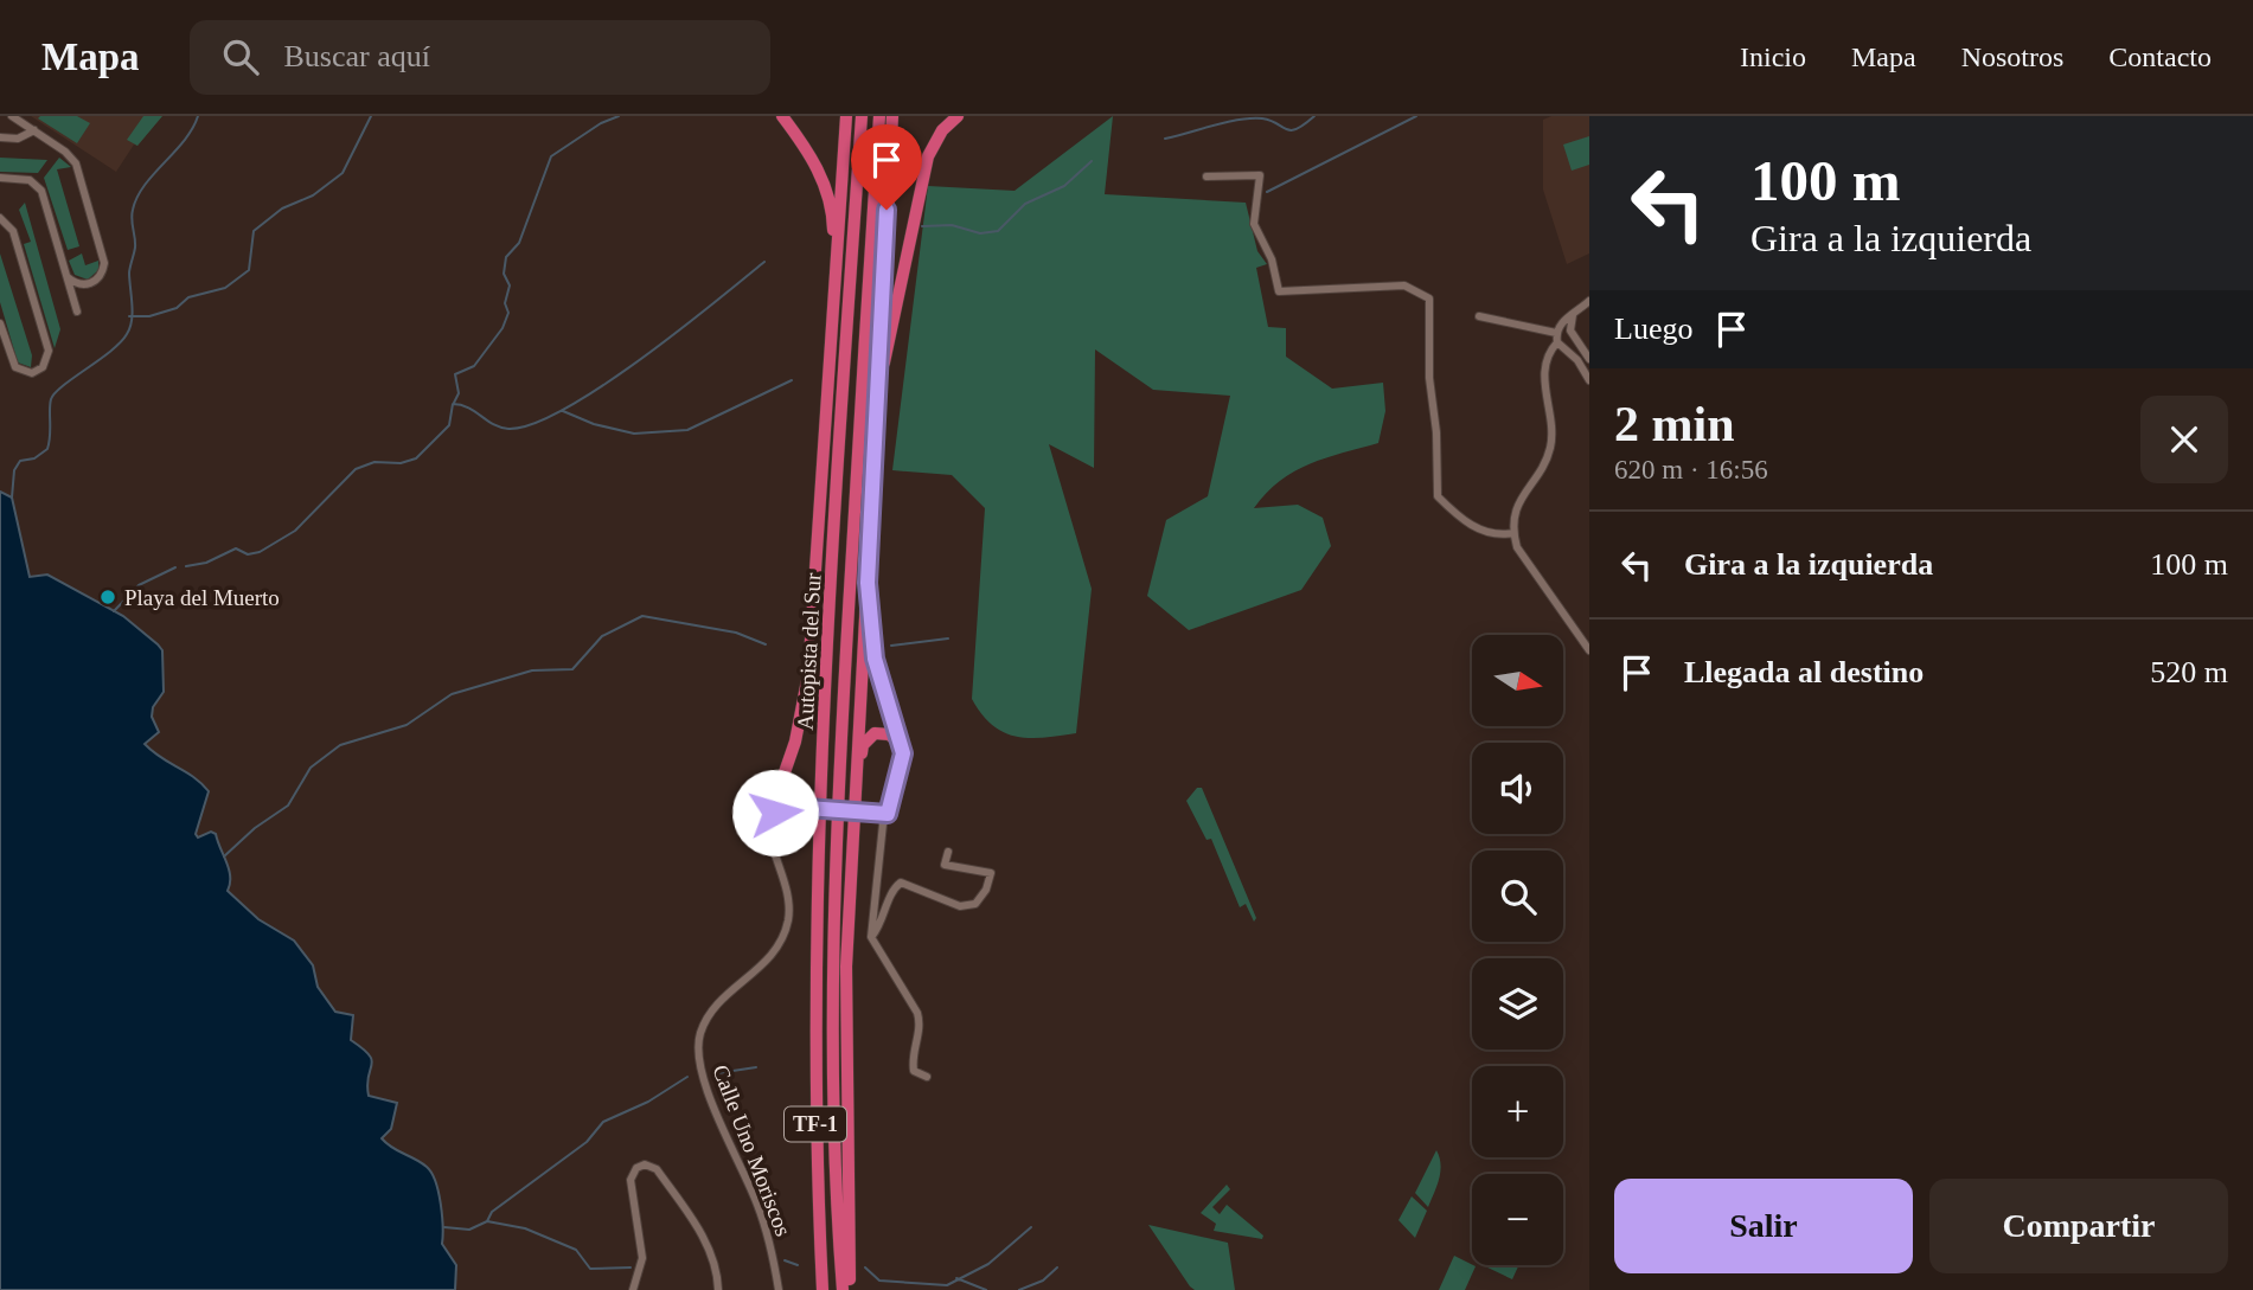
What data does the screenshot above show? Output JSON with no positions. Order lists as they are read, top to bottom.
{
  "streets": {
    "highway": ["Autopista del Sur", "TF-1"],
    "street": ["Calle Uno Moriscos"]
  },
  "places": ["Playa del Muerto"],
  "north": "right",
  "page": {
    "header": "Mapa",
    "search": "Buscar aquí",
    "nav": [
      "Inicio",
      "Mapa",
      "Nosotros",
      "Contacto"
    ],
    "turn": ["100 m", "Gira a la izquierda"],
    "then": "Luego",
    "heading": ["2 min", "620 m · 16:56"],
    "list": [
      {
        "name": "Gira a la izquierda",
        "value": "100 m"
      },
      {
        "name": "Llegada al destino",
        "value": "520 m"
      }
    ],
    "map_buttons": ["+", "−"],
    "buttons": ["Salir", "Compartir"]
  }
}
